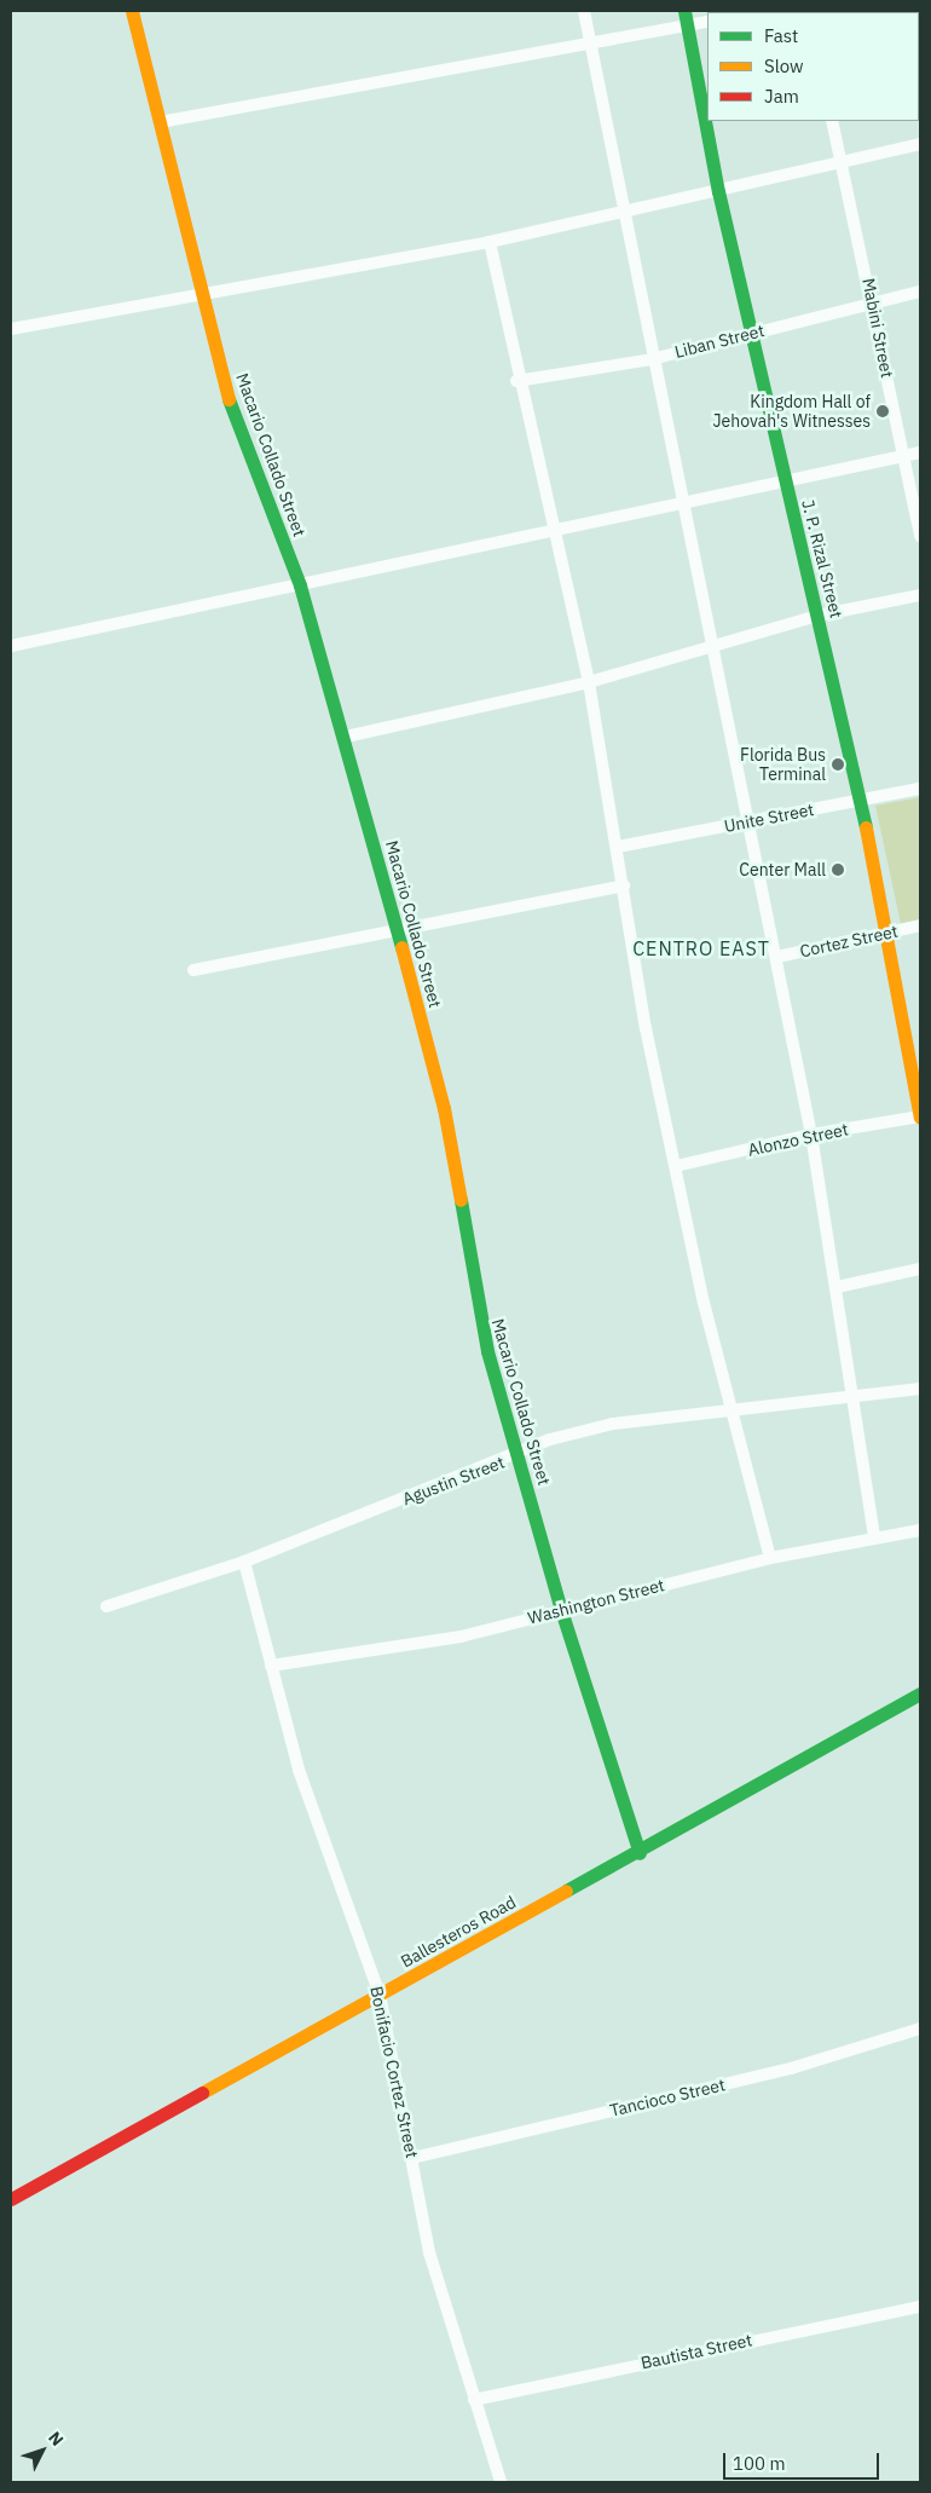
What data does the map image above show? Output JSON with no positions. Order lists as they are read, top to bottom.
{
  "streets": {
    "main road": ["Macario Collado Street", "J. P. Rizal Street", "Ballesteros Road"],
    "street": [
      "Mabini Street",
      "Liban Street",
      "Unite Street",
      "Cortez Street",
      "Alonzo Street",
      "Agustin Street",
      "Washington Street",
      "Bonifacio Cortez Street",
      "Tancioco Street",
      "Bautista Street"
    ]
  },
  "crossings": [
    ["Mabini Street", "Liban Street"],
    ["Liban Street", "J. P. Rizal Street"],
    ["Macario Collado Street", "Agustin Street"],
    ["Macario Collado Street", "Washington Street"],
    ["Macario Collado Street", "Ballesteros Road"],
    ["J. P. Rizal Street", "Unite Street"],
    ["J. P. Rizal Street", "Cortez Street"],
    ["J. P. Rizal Street", "Alonzo Street"],
    ["Agustin Street", "Bonifacio Cortez Street"],
    ["Washington Street", "Bonifacio Cortez Street"],
    ["Ballesteros Road", "Bonifacio Cortez Street"],
    ["Bonifacio Cortez Street", "Tancioco Street"],
    ["Bonifacio Cortez Street", "Bautista Street"]
  ],
  "districts": ["CENTRO EAST"],
  "places": ["Kingdom Hall of Jehovah's Witnesses", "Florida Bus Terminal", "Center Mall"],
  "legend": ["Fast", "Slow", "Jam"],
  "scale_bar": "100 m",
  "north": "top right"
}
